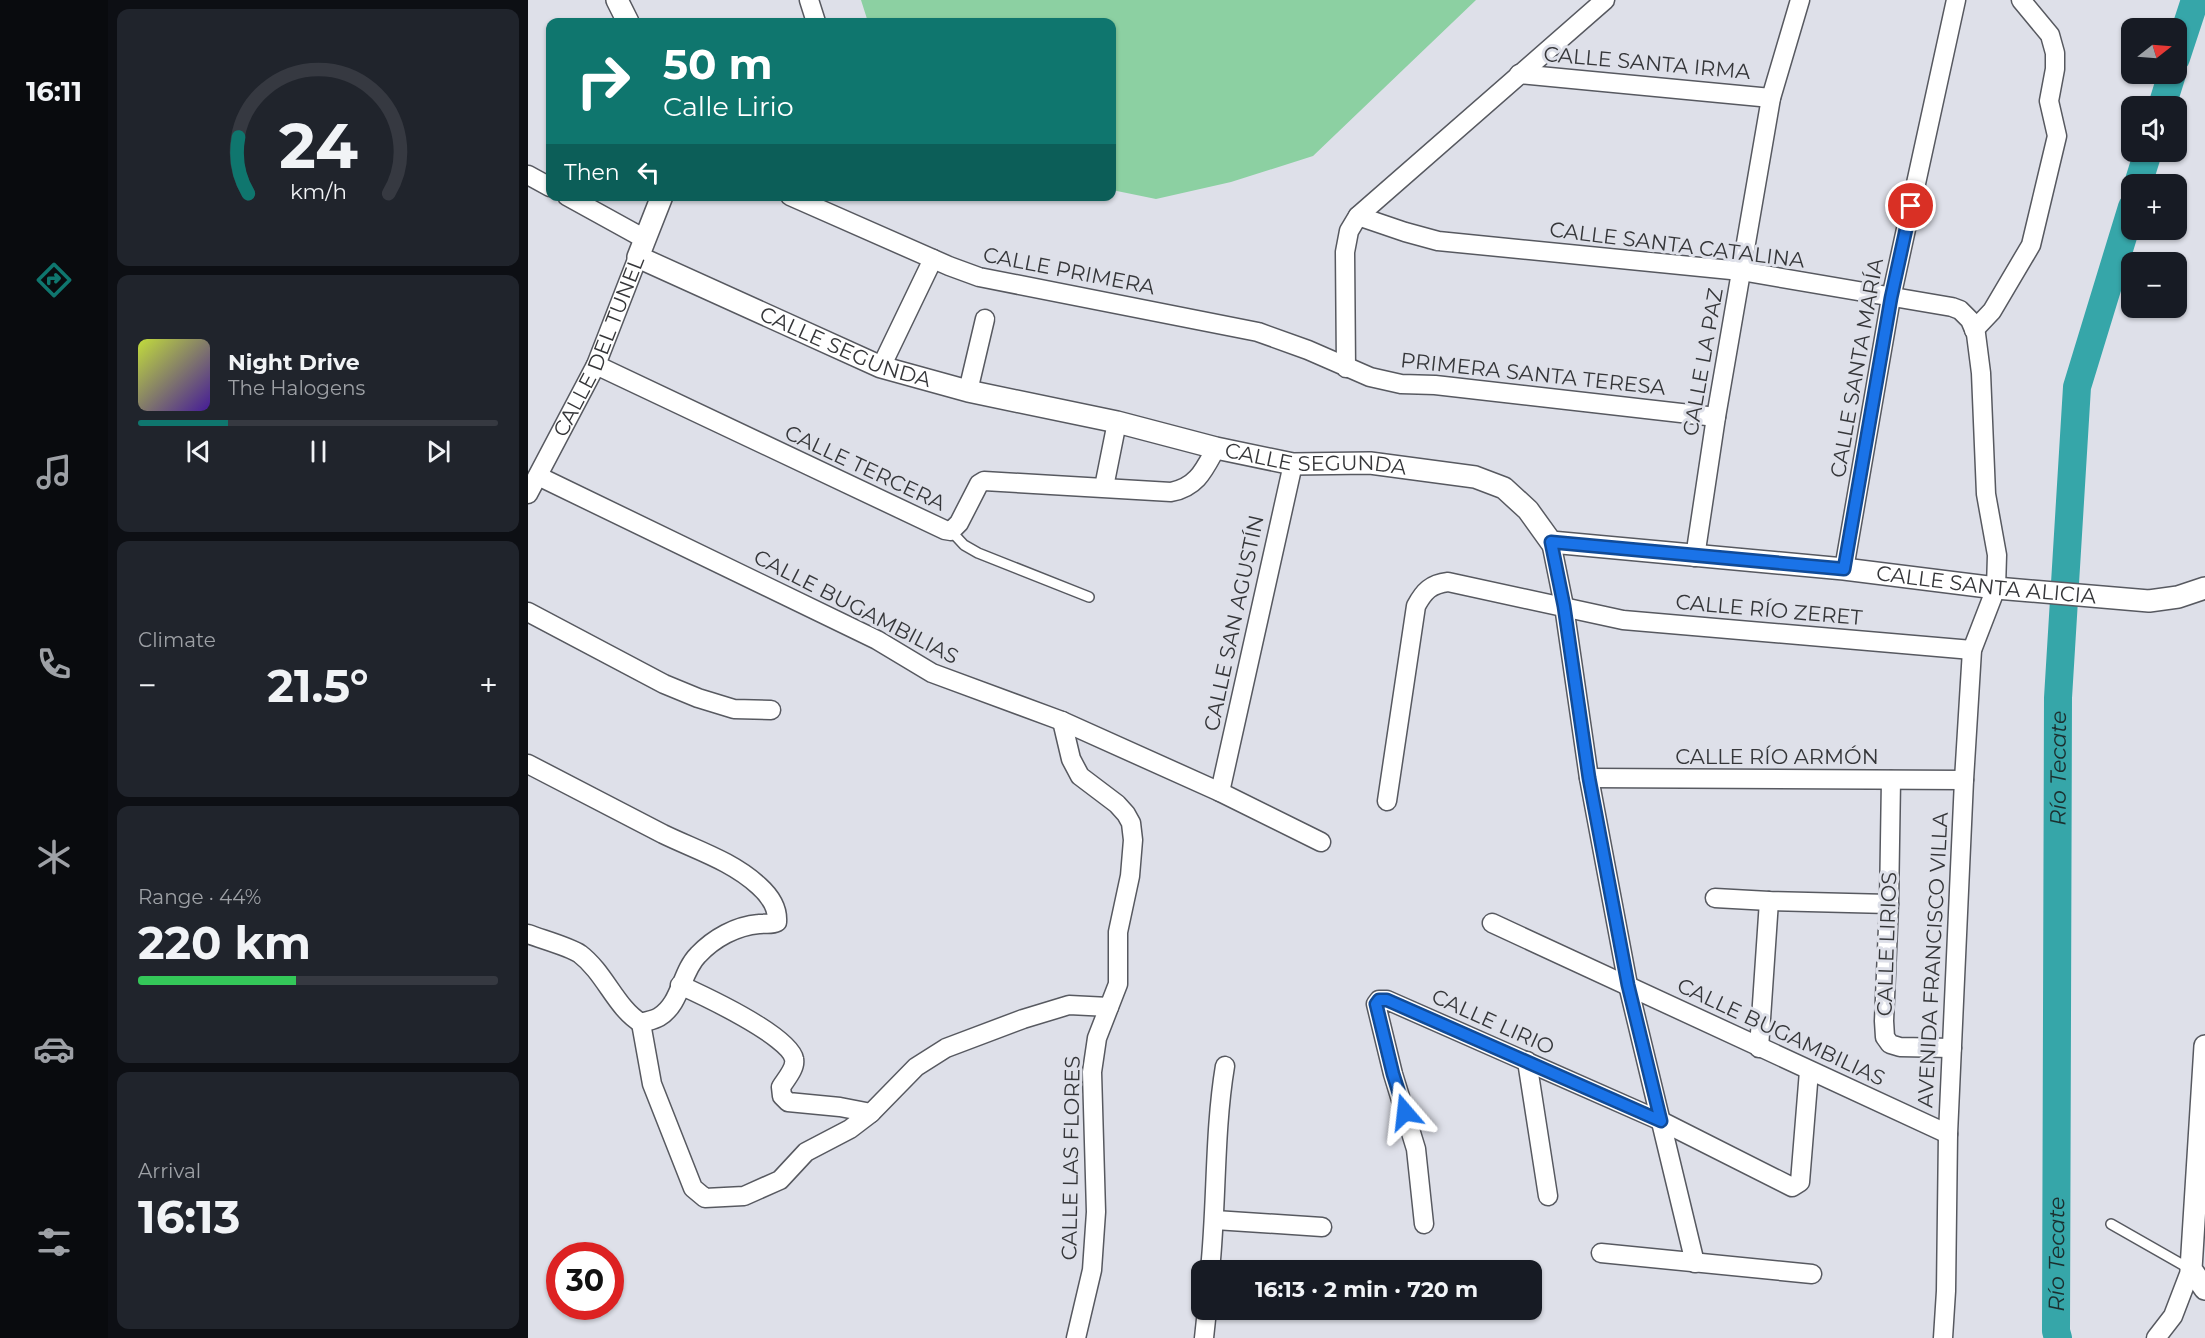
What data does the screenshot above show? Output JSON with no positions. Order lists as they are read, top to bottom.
{
  "streets": {
    "street": [
      "CALLE SANTA IRMA",
      "CALLE SANTA CATALINA",
      "CALLE PRIMERA",
      "CALLE SEGUNDA",
      "CALLE DEL TUNEL",
      "CALLE LA PAZ",
      "CALLE SANTA MARÍA",
      "PRIMERA SANTA TERESA",
      "CALLE TERCERA",
      "CALLE SANTA ALICIA",
      "CALLE BUGAMBILIAS",
      "CALLE RÍO ZERET",
      "CALLE SAN AGUSTÍN",
      "CALLE RÍO ARMÓN",
      "CALLE LIRIOS",
      "AVENIDA FRANCISCO VILLA",
      "CALLE LIRIO",
      "CALLE LAS FLORES"
    ]
  },
  "crossings": [
    ["CALLE SANTA IRMA", "CALLE LA PAZ"],
    ["CALLE SANTA CATALINA", "CALLE LA PAZ"],
    ["CALLE SANTA CATALINA", "CALLE SANTA MARÍA"],
    ["CALLE PRIMERA", "PRIMERA SANTA TERESA"],
    ["CALLE SEGUNDA", "CALLE DEL TUNEL"],
    ["CALLE SEGUNDA", "CALLE TERCERA"],
    ["CALLE SEGUNDA", "CALLE SANTA ALICIA"],
    ["CALLE SEGUNDA", "CALLE BUGAMBILIAS"],
    ["CALLE SEGUNDA", "CALLE RÍO ZERET"],
    ["CALLE SEGUNDA", "CALLE SAN AGUSTÍN"],
    ["CALLE SEGUNDA", "CALLE RÍO ARMÓN"],
    ["CALLE DEL TUNEL", "CALLE TERCERA"],
    ["CALLE DEL TUNEL", "CALLE BUGAMBILIAS"],
    ["CALLE LA PAZ", "PRIMERA SANTA TERESA"],
    ["CALLE LA PAZ", "CALLE SANTA ALICIA"],
    ["CALLE SANTA MARÍA", "CALLE SANTA ALICIA"],
    ["CALLE SANTA ALICIA", "AVENIDA FRANCISCO VILLA"],
    ["CALLE BUGAMBILIAS", "CALLE SAN AGUSTÍN"],
    ["CALLE BUGAMBILIAS", "AVENIDA FRANCISCO VILLA"],
    ["CALLE BUGAMBILIAS", "CALLE LIRIO"],
    ["CALLE BUGAMBILIAS", "CALLE LAS FLORES"],
    ["CALLE RÍO ZERET", "AVENIDA FRANCISCO VILLA"],
    ["CALLE RÍO ARMÓN", "CALLE LIRIOS"],
    ["CALLE RÍO ARMÓN", "AVENIDA FRANCISCO VILLA"],
    ["CALLE LIRIOS", "AVENIDA FRANCISCO VILLA"]
  ],
  "water": ["Río Tecate"],
  "north": "right",
  "page": {
    "tabs": "16:11",
    "map_buttons": ["+", "−"],
    "turn": ["50 m", "Calle Lirio"],
    "then": "Then",
    "song": ["Night Drive", "The Halogens"],
    "tile": [
      "Climate",
      ["Range · 44%", "220 km"],
      ["Arrival", "16:13"]
    ],
    "heat": ["−", "21.5°", "+"],
    "limit": "30",
    "trip": "16:13 · 2 min · 720 m",
    "gauge": ["24", "km/h"]
  }
}
